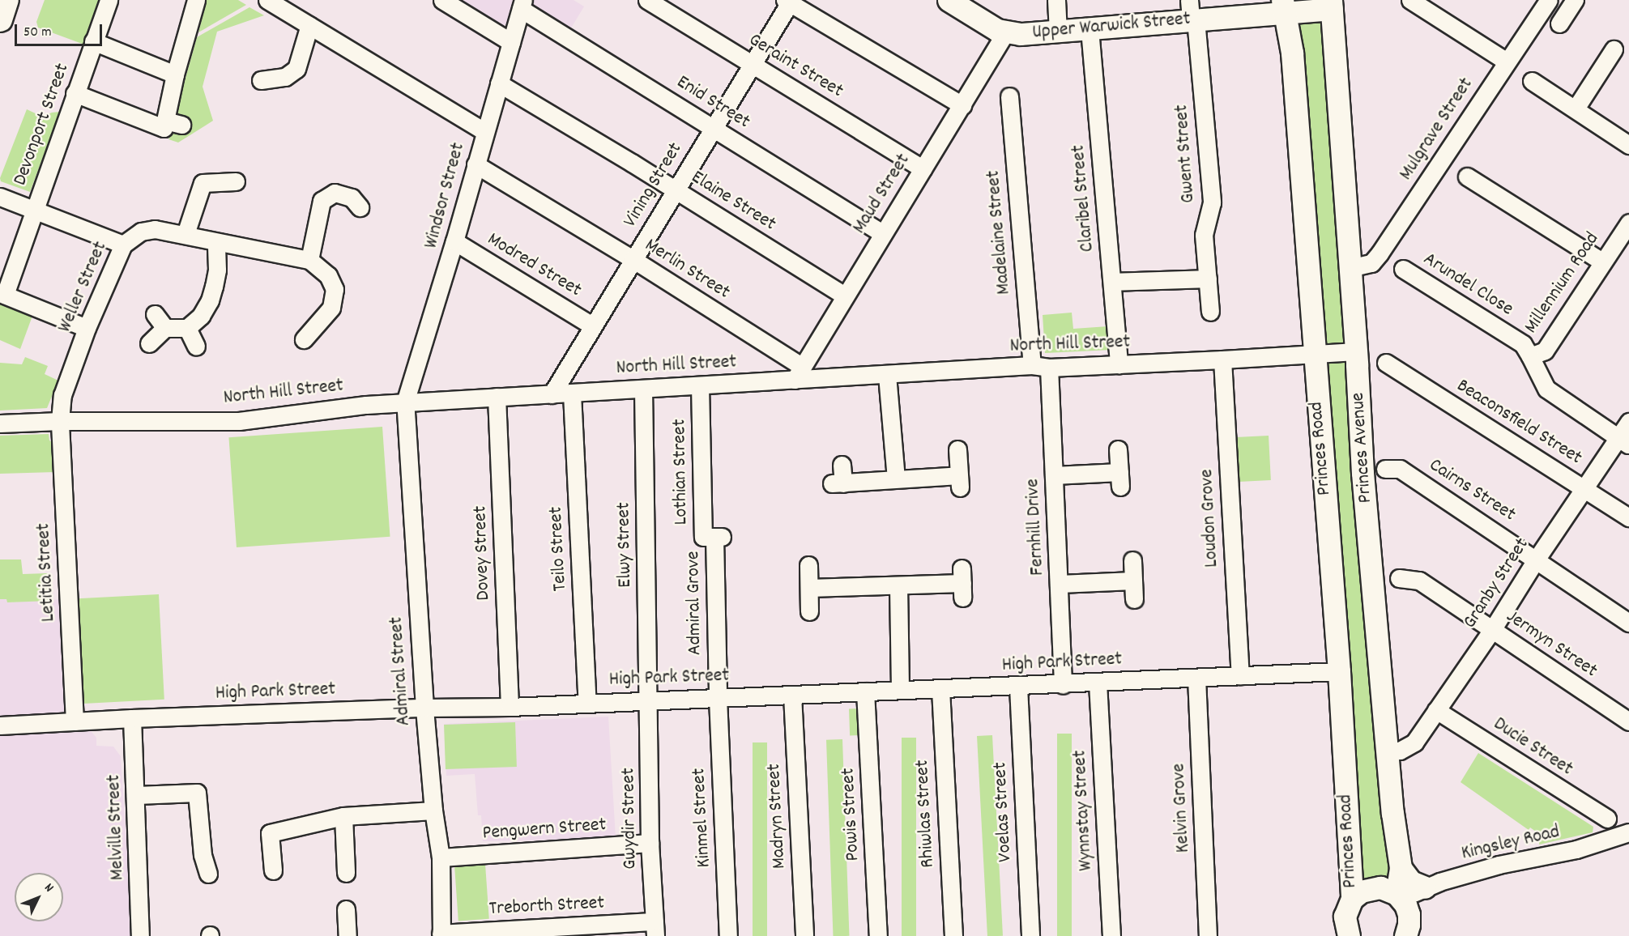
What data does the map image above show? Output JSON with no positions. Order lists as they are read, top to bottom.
{
  "streets": {
    "main road": ["Upper Warwick Street", "Princes Avenue", "Princes Road"],
    "street": [
      "Geraint Street",
      "Enid Street",
      "Devonport Street",
      "Mulgrave Street",
      "Gwent Street",
      "Vining Street",
      "Maud Street",
      "Windsor Street",
      "Claribel Street",
      "Elaine Street",
      "Madelaine Street",
      "Modred Street",
      "Merlin Street",
      "Millennium Road",
      "Arundel Close",
      "Weller Street",
      "North Hill Street",
      "Beaconsfield Street",
      "Lothian Street",
      "Cairns Street",
      "Loudon Grove",
      "Fernhill Drive",
      "Elwy Street",
      "Teilo Street",
      "Dovey Street",
      "Letitia Street",
      "Granby Street",
      "Admiral Grove",
      "Jermyn Street",
      "High Park Street",
      "Admiral Street",
      "Ducie Street",
      "Kelvin Grove",
      "Wynnstay Street",
      "Voelas Street",
      "Rhiwlas Street",
      "Powis Street",
      "Madryn Street",
      "Kinmel Street",
      "Gwydir Street",
      "Melville Street",
      "Pengwern Street",
      "Kingsley Road",
      "Treborth Street"
    ]
  },
  "crossings": [
    ["Upper Warwick Street", "Gwent Street"],
    ["Upper Warwick Street", "Maud Street"],
    ["Upper Warwick Street", "Claribel Street"],
    ["Upper Warwick Street", "Princes Avenue"],
    ["Upper Warwick Street", "Princes Road"],
    ["Geraint Street", "Vining Street"],
    ["Geraint Street", "Maud Street"],
    ["Enid Street", "Vining Street"],
    ["Enid Street", "Maud Street"],
    ["Enid Street", "Windsor Street"],
    ["Mulgrave Street", "Princes Avenue"],
    ["Vining Street", "Elaine Street"],
    ["Vining Street", "Modred Street"],
    ["Vining Street", "Merlin Street"],
    ["Vining Street", "North Hill Street"],
    ["Maud Street", "Elaine Street"],
    ["Maud Street", "Merlin Street"],
    ["Maud Street", "North Hill Street"],
    ["Windsor Street", "Elaine Street"],
    ["Windsor Street", "Modred Street"],
    ["Windsor Street", "Merlin Street"],
    ["Windsor Street", "North Hill Street"],
    ["Windsor Street", "Admiral Street"],
    ["Claribel Street", "North Hill Street"],
    ["Madelaine Street", "North Hill Street"],
    ["Merlin Street", "North Hill Street"],
    ["Millennium Road", "Arundel Close"],
    ["Millennium Road", "Granby Street"],
    ["Weller Street", "North Hill Street"],
    ["Weller Street", "Letitia Street"],
    ["North Hill Street", "Princes Avenue"],
    ["North Hill Street", "Princes Road"],
    ["North Hill Street", "Lothian Street"],
    ["North Hill Street", "Loudon Grove"],
    ["North Hill Street", "Fernhill Drive"],
    ["North Hill Street", "Elwy Street"],
    ["North Hill Street", "Teilo Street"],
    ["North Hill Street", "Dovey Street"],
    ["North Hill Street", "Letitia Street"],
    ["North Hill Street", "Admiral Street"],
    ["Beaconsfield Street", "Granby Street"],
    ["Princes Avenue", "Granby Street"],
    ["Princes Avenue", "Kingsley Road"],
    ["Princes Road", "High Park Street"],
    ["Lothian Street", "Admiral Grove"],
    ["Cairns Street", "Granby Street"],
    ["Loudon Grove", "High Park Street"],
    ["Fernhill Drive", "High Park Street"],
    ["Elwy Street", "High Park Street"],
    ["Elwy Street", "Gwydir Street"],
    ["Teilo Street", "High Park Street"],
    ["Dovey Street", "High Park Street"],
    ["Letitia Street", "High Park Street"],
    ["Granby Street", "Jermyn Street"],
    ["Granby Street", "Ducie Street"],
    ["Admiral Grove", "High Park Street"],
    ["Admiral Grove", "Kinmel Street"],
    ["High Park Street", "Admiral Street"],
    ["High Park Street", "Kelvin Grove"],
    ["High Park Street", "Wynnstay Street"],
    ["High Park Street", "Voelas Street"],
    ["High Park Street", "Rhiwlas Street"],
    ["High Park Street", "Powis Street"],
    ["High Park Street", "Madryn Street"],
    ["High Park Street", "Kinmel Street"],
    ["High Park Street", "Gwydir Street"],
    ["High Park Street", "Melville Street"],
    ["Admiral Street", "Pengwern Street"],
    ["Admiral Street", "Treborth Street"],
    ["Gwydir Street", "Pengwern Street"],
    ["Gwydir Street", "Treborth Street"]
  ],
  "scale_bar": "50 m",
  "north": "top right"
}
